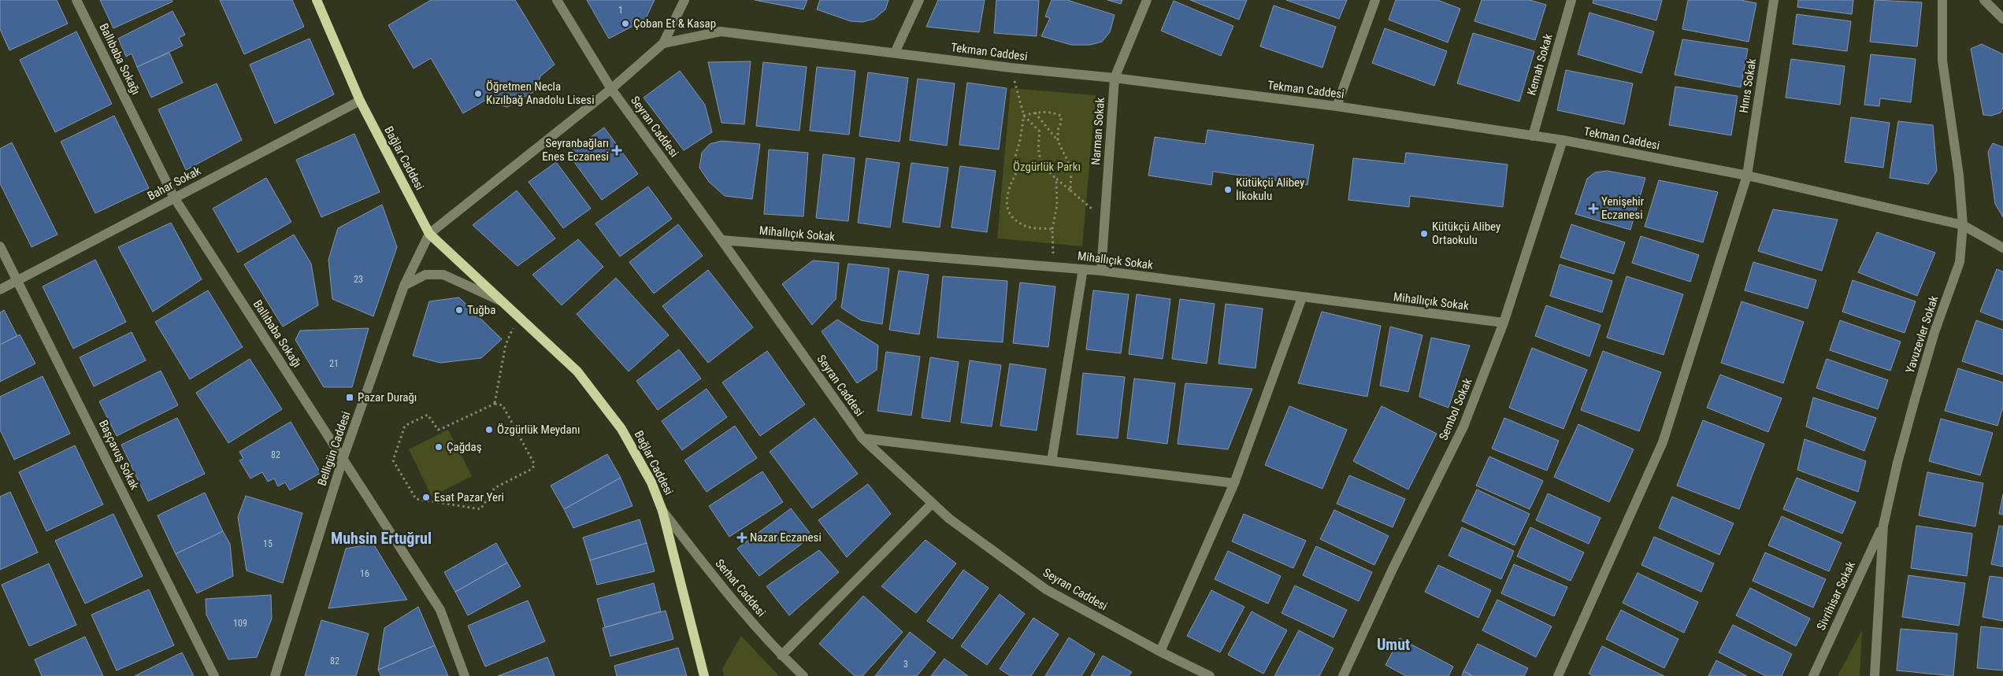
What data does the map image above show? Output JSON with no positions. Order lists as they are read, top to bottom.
{
  "streets": {
    "main road": ["Bağlar Caddesi"],
    "street": [
      "Tekman Caddesi",
      "Ballıbaba Sokağı",
      "Kemah Sokak",
      "Hınıs Sokak",
      "Seyran Caddesi",
      "Narman Sokak",
      "Bahar Sokak",
      "Mihallıçık Sokak",
      "Yavuzevler Sokak",
      "Sembol Sokak",
      "Belligün Caddesi",
      "Başçavuş Sokak",
      "Serhat Caddesi",
      "Sivrihisar Sokak"
    ]
  },
  "crossings": [
    ["Tekman Caddesi", "Kemah Sokak"],
    ["Tekman Caddesi", "Hınıs Sokak"],
    ["Tekman Caddesi", "Narman Sokak"],
    ["Tekman Caddesi", "Yavuzevler Sokak"],
    ["Tekman Caddesi", "Sembol Sokak"],
    ["Ballıbaba Sokağı", "Bahar Sokak"],
    ["Ballıbaba Sokağı", "Belligün Caddesi"],
    ["Seyran Caddesi", "Mihallıçık Sokak"],
    ["Narman Sokak", "Mihallıçık Sokak"],
    ["Bağlar Caddesi", "Bahar Sokak"],
    ["Bağlar Caddesi", "Belligün Caddesi"],
    ["Bağlar Caddesi", "Serhat Caddesi"],
    ["Bahar Sokak", "Başçavuş Sokak"],
    ["Mihallıçık Sokak", "Sembol Sokak"],
    ["Yavuzevler Sokak", "Sivrihisar Sokak"]
  ],
  "districts": ["Muhsin Ertuğrul", "Umut"],
  "parks": ["Özgürlük Parkı"],
  "places": {
    "other": [
      "Çoban Et & Kasap",
      "Öğretmen Necla Kızılbağ Anadolu Lisesi",
      "Kütükçü Alibey İlkokulu",
      "Kütükçü Alibey Ortaokulu",
      "Tuğba",
      "Özgürlük Meydanı",
      "Çağdaş",
      "Esat Pazar Yeri"
    ],
    "health": ["Seyranbağları Enes Eczanesi", "Yenişehir Eczanesi", "Nazar Eczanesi"],
    "transit": ["Pazar Durağı"]
  },
  "house_numbers": [
    "1",
    "23",
    "21",
    "82",
    "15",
    "16",
    "109",
    "82",
    "3"
  ]
}
